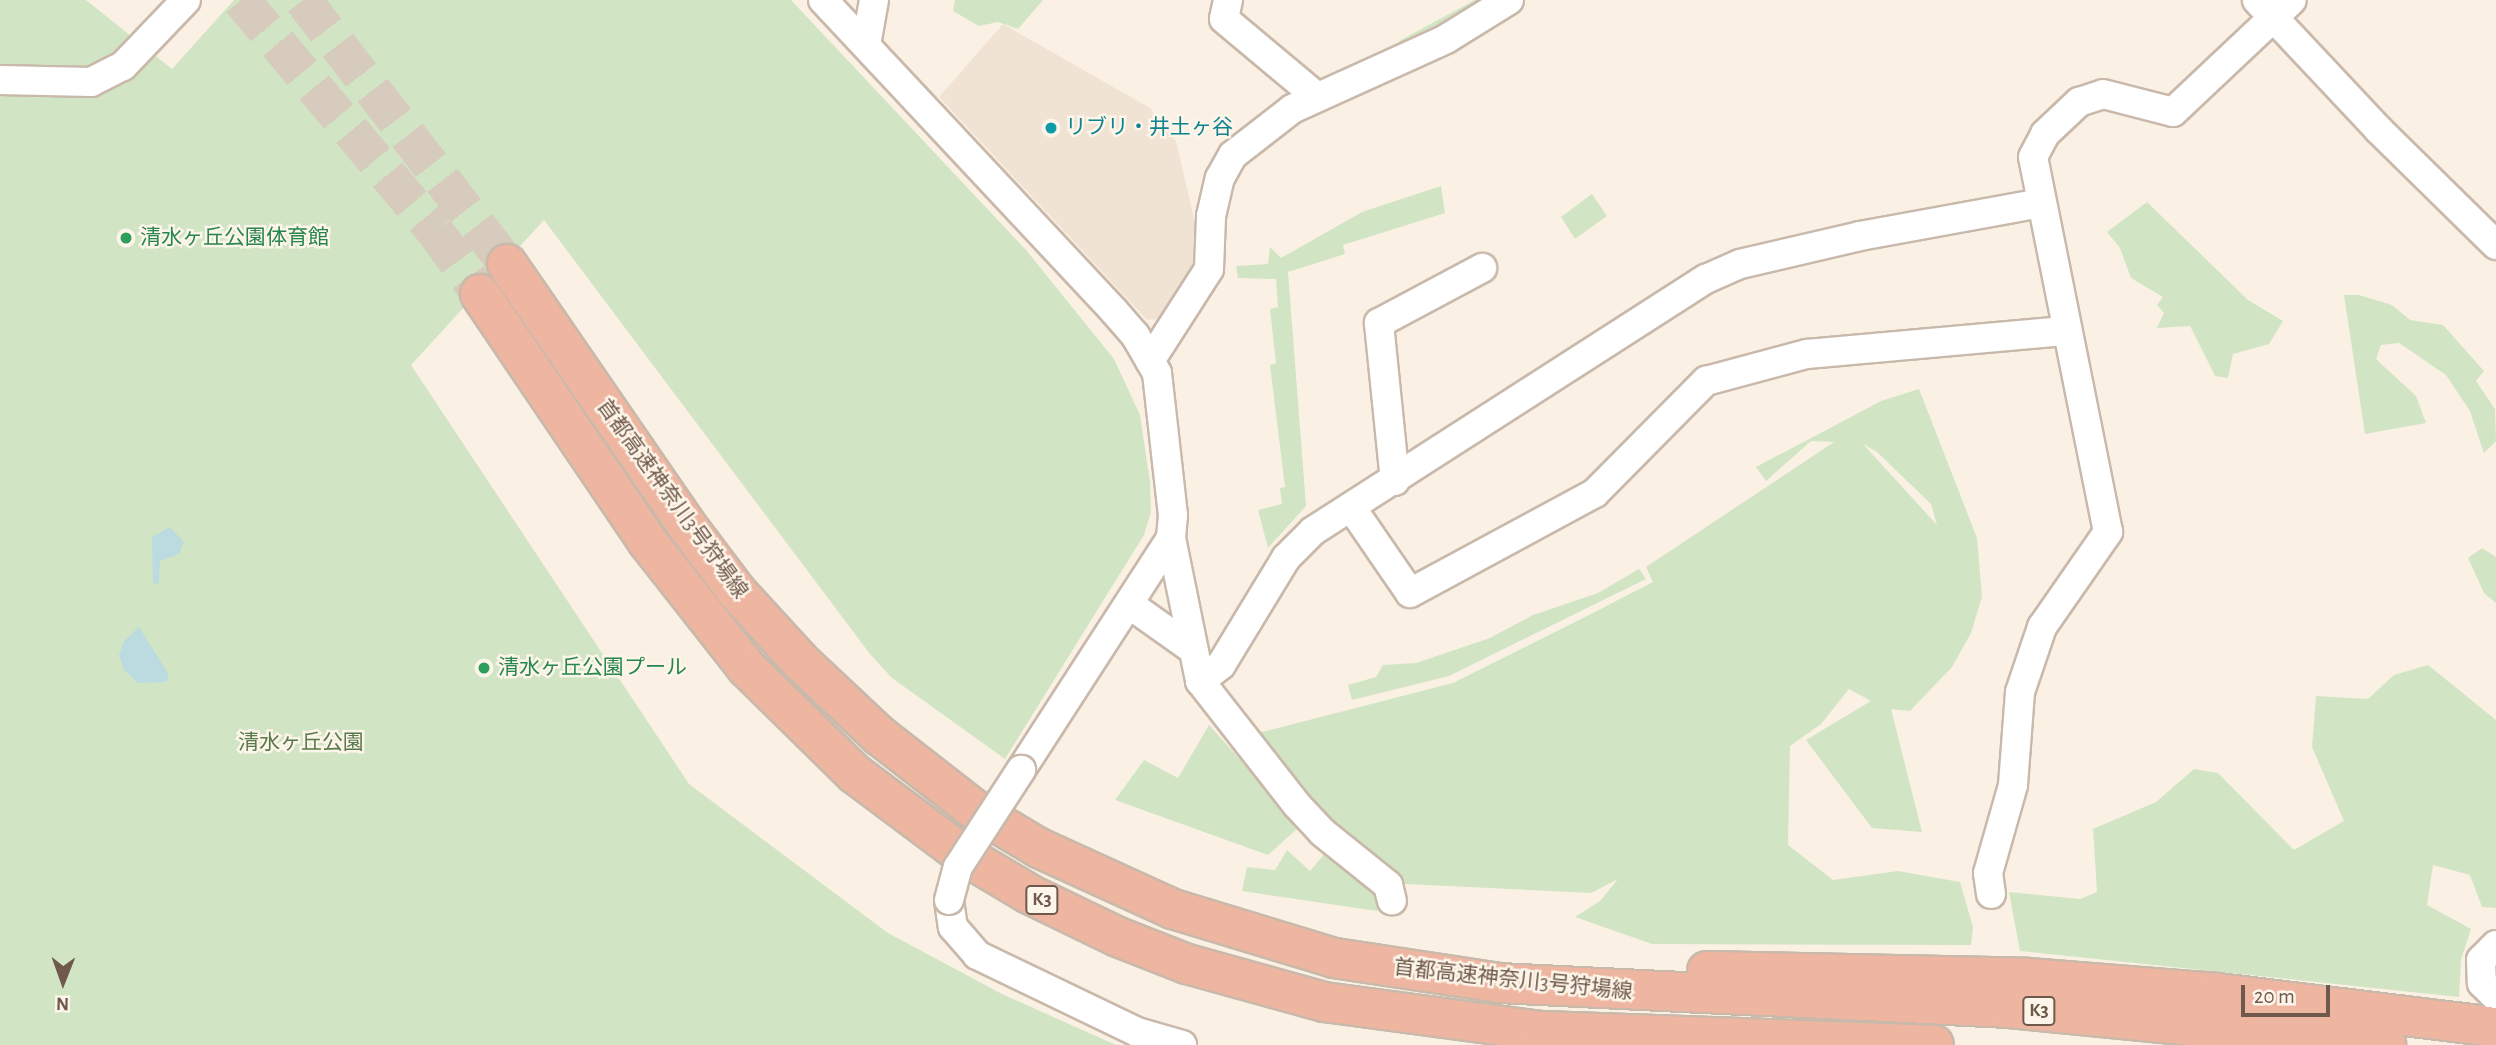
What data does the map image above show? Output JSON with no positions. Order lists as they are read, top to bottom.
{
  "streets": {
    "highway": ["首都高速神奈川3号狩場線", "K3"]
  },
  "parks": ["清水ヶ丘公園"],
  "places": ["リブリ・井土ヶ谷", "清水ヶ丘公園体育館", "清水ヶ丘公園プール"],
  "scale_bar": "20 m",
  "north": "bottom"
}
